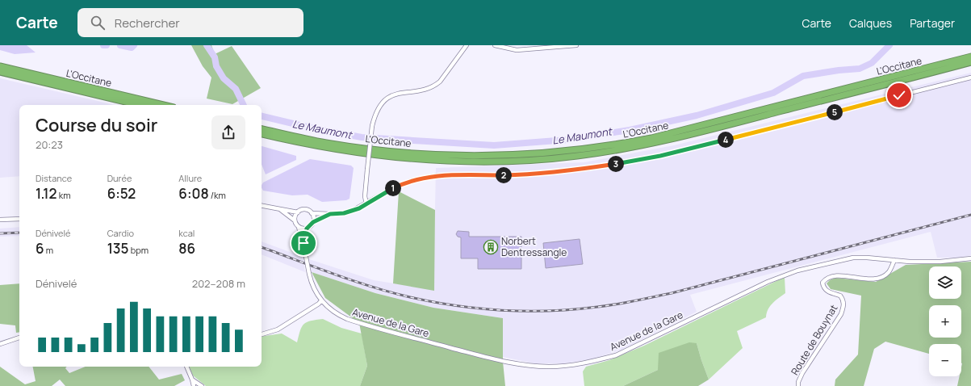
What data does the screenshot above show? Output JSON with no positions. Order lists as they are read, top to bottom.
{
  "streets": {
    "highway": ["L'Occitane"],
    "street": ["Avenue de la Gare", "Route de Bouynat"]
  },
  "crossings": [
    ["Avenue de la Gare", "Route de Bouynat"]
  ],
  "water": ["Le Maumont"],
  "places": {
    "building": ["Norbert Dentressangle"]
  },
  "page": {
    "header": "Carte",
    "search": "Rechercher",
    "nav": ["Carte", "Calques", "Partager"],
    "pins": [
      "5",
      "4",
      "3",
      "2",
      "1"
    ],
    "heading": ["Course du soir", "20:23"],
    "stats": [
      ["Distance", "1.12 km"],
      ["Durée", "6:52"],
      ["Allure", "6:08 /km"],
      ["Dénivelé", "6 m"],
      ["Cardio", "135 bpm"],
      ["kcal", "86"]
    ],
    "map_buttons": ["+", "−"],
    "chart": ["Dénivelé", "202–208 m"]
  }
}
